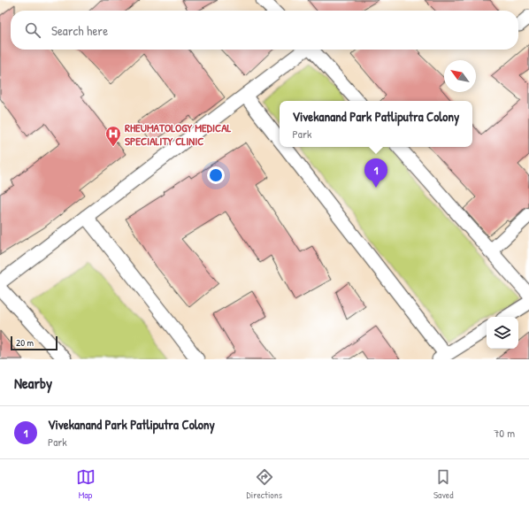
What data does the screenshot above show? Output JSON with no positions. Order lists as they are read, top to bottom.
{
  "places": {
    "hospital": ["RHEUMATOLOGY MEDICAL SPECIALITY CLINIC"]
  },
  "scale_bar": "20 m",
  "north": "top left",
  "page": {
    "search": "Search here",
    "popup": ["Vivekanand Park Patliputra Colony", "Park"],
    "pins": "1",
    "scale": "20 m",
    "heading": "Nearby",
    "list": [
      {
        "mark": "1",
        "name": "Vivekanand Park Patliputra Colony",
        "note": "Park",
        "value": "70 m"
      }
    ],
    "nav": ["Map", "Directions", "Saved"]
  }
}
